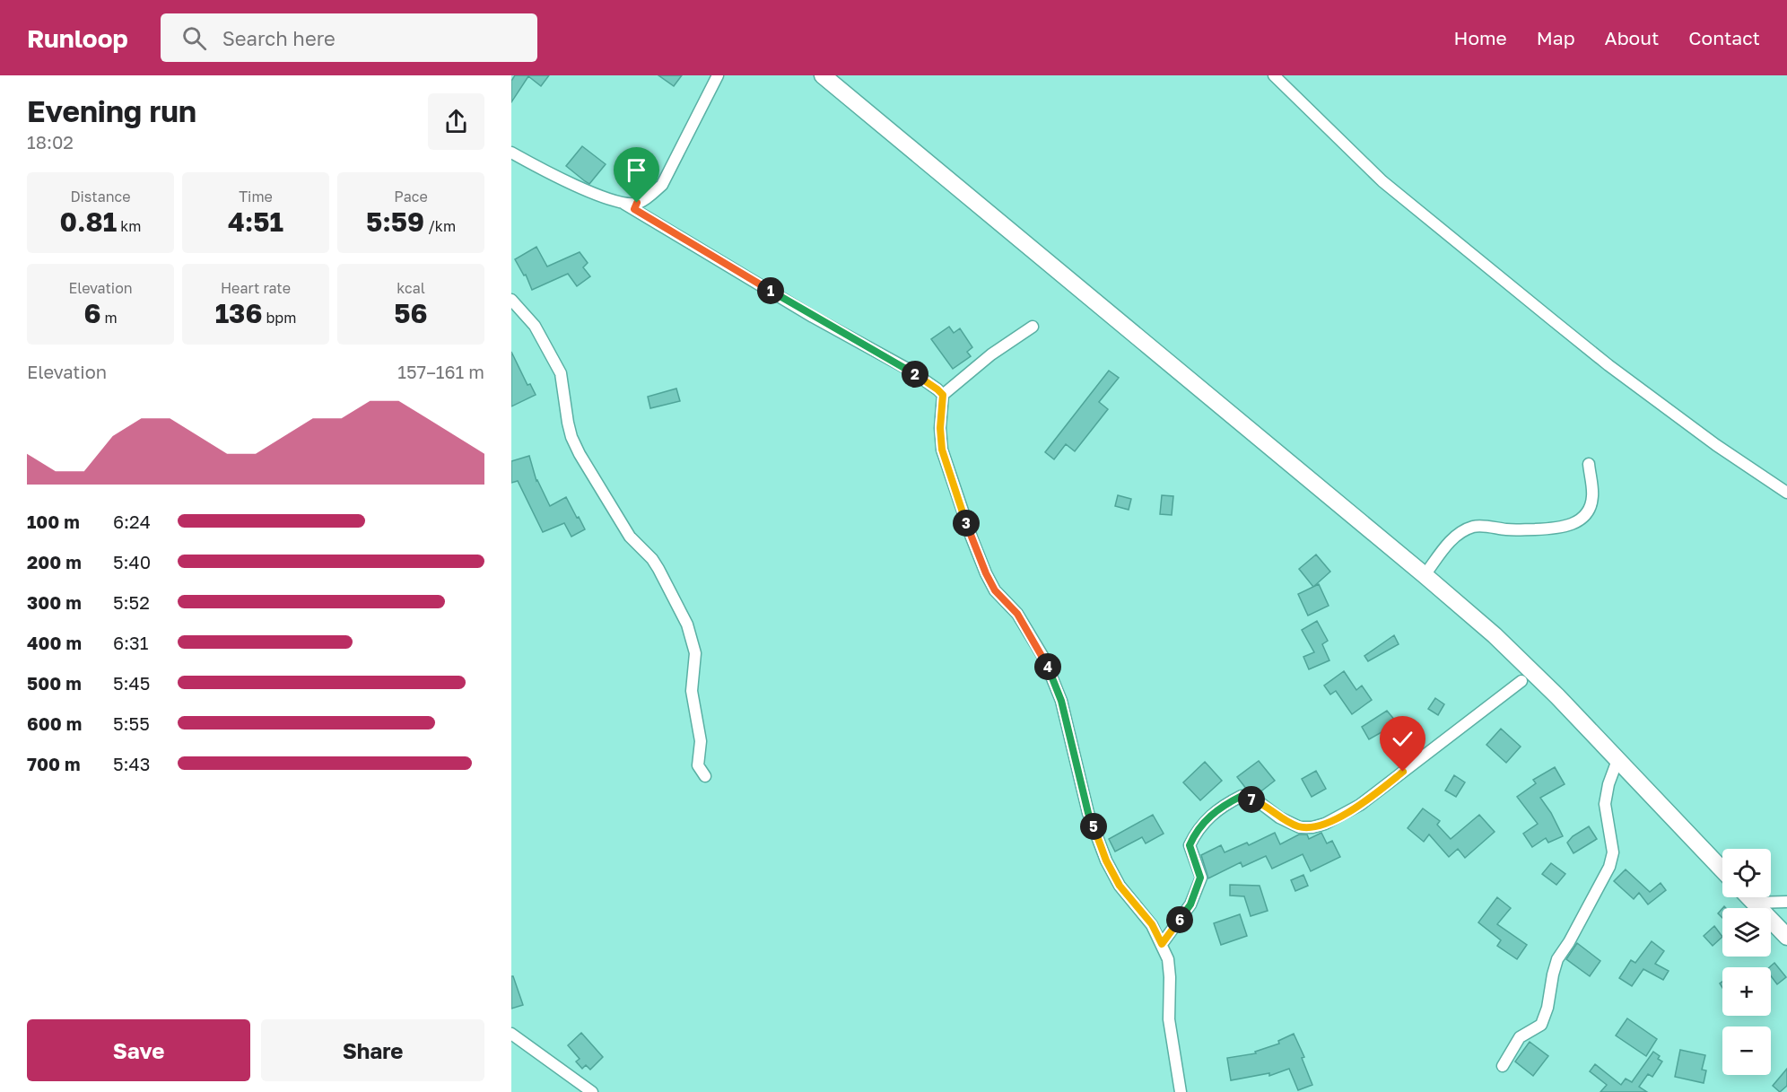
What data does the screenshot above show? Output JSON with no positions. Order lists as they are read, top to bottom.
{
  "page": {
    "header": "Runloop",
    "search": "Search here",
    "nav": [
      "Home",
      "Map",
      "About",
      "Contact"
    ],
    "heading": ["Evening run", "18:02"],
    "stats": [
      ["Distance", "0.81 km"],
      ["Time", "4:51"],
      ["Pace", "5:59 /km"],
      ["Elevation", "6 m"],
      ["Heart rate", "136 bpm"],
      ["kcal", "56"]
    ],
    "pins": [
      "1",
      "2",
      "3",
      "4",
      "7",
      "5",
      "6"
    ],
    "chart": ["Elevation", "157–161 m"],
    "list": [
      {
        "name": "100 m",
        "note": "6:24"
      },
      {
        "name": "200 m",
        "note": "5:40"
      },
      {
        "name": "300 m",
        "note": "5:52"
      },
      {
        "name": "400 m",
        "note": "6:31"
      },
      {
        "name": "500 m",
        "note": "5:45"
      },
      {
        "name": "600 m",
        "note": "5:55"
      },
      {
        "name": "700 m",
        "note": "5:43"
      }
    ],
    "map_buttons": ["+", "−"],
    "buttons": ["Save", "Share"]
  }
}
